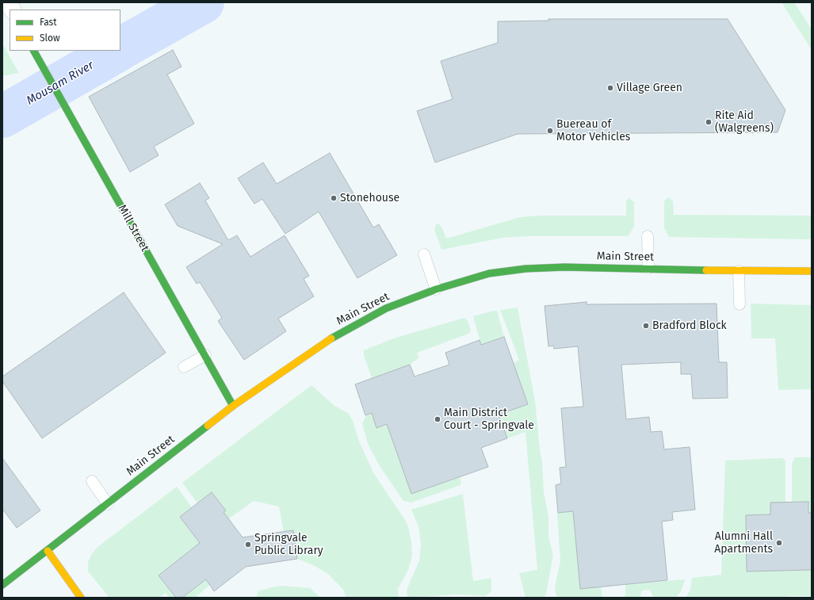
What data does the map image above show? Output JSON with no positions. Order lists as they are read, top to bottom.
{
  "streets": {
    "main road": ["Mill Street", "Main Street"]
  },
  "crossings": [
    ["Mill Street", "Main Street"]
  ],
  "water": ["Mousam River"],
  "places": [
    "Village Green",
    "Rite Aid (Walgreens)",
    "Buereau of Motor Vehicles",
    "Stonehouse",
    "Bradford Block",
    "Main District Court - Springvale",
    "Alumni Hall Apartments",
    "Springvale Public Library"
  ],
  "legend": ["Fast", "Slow"]
}
